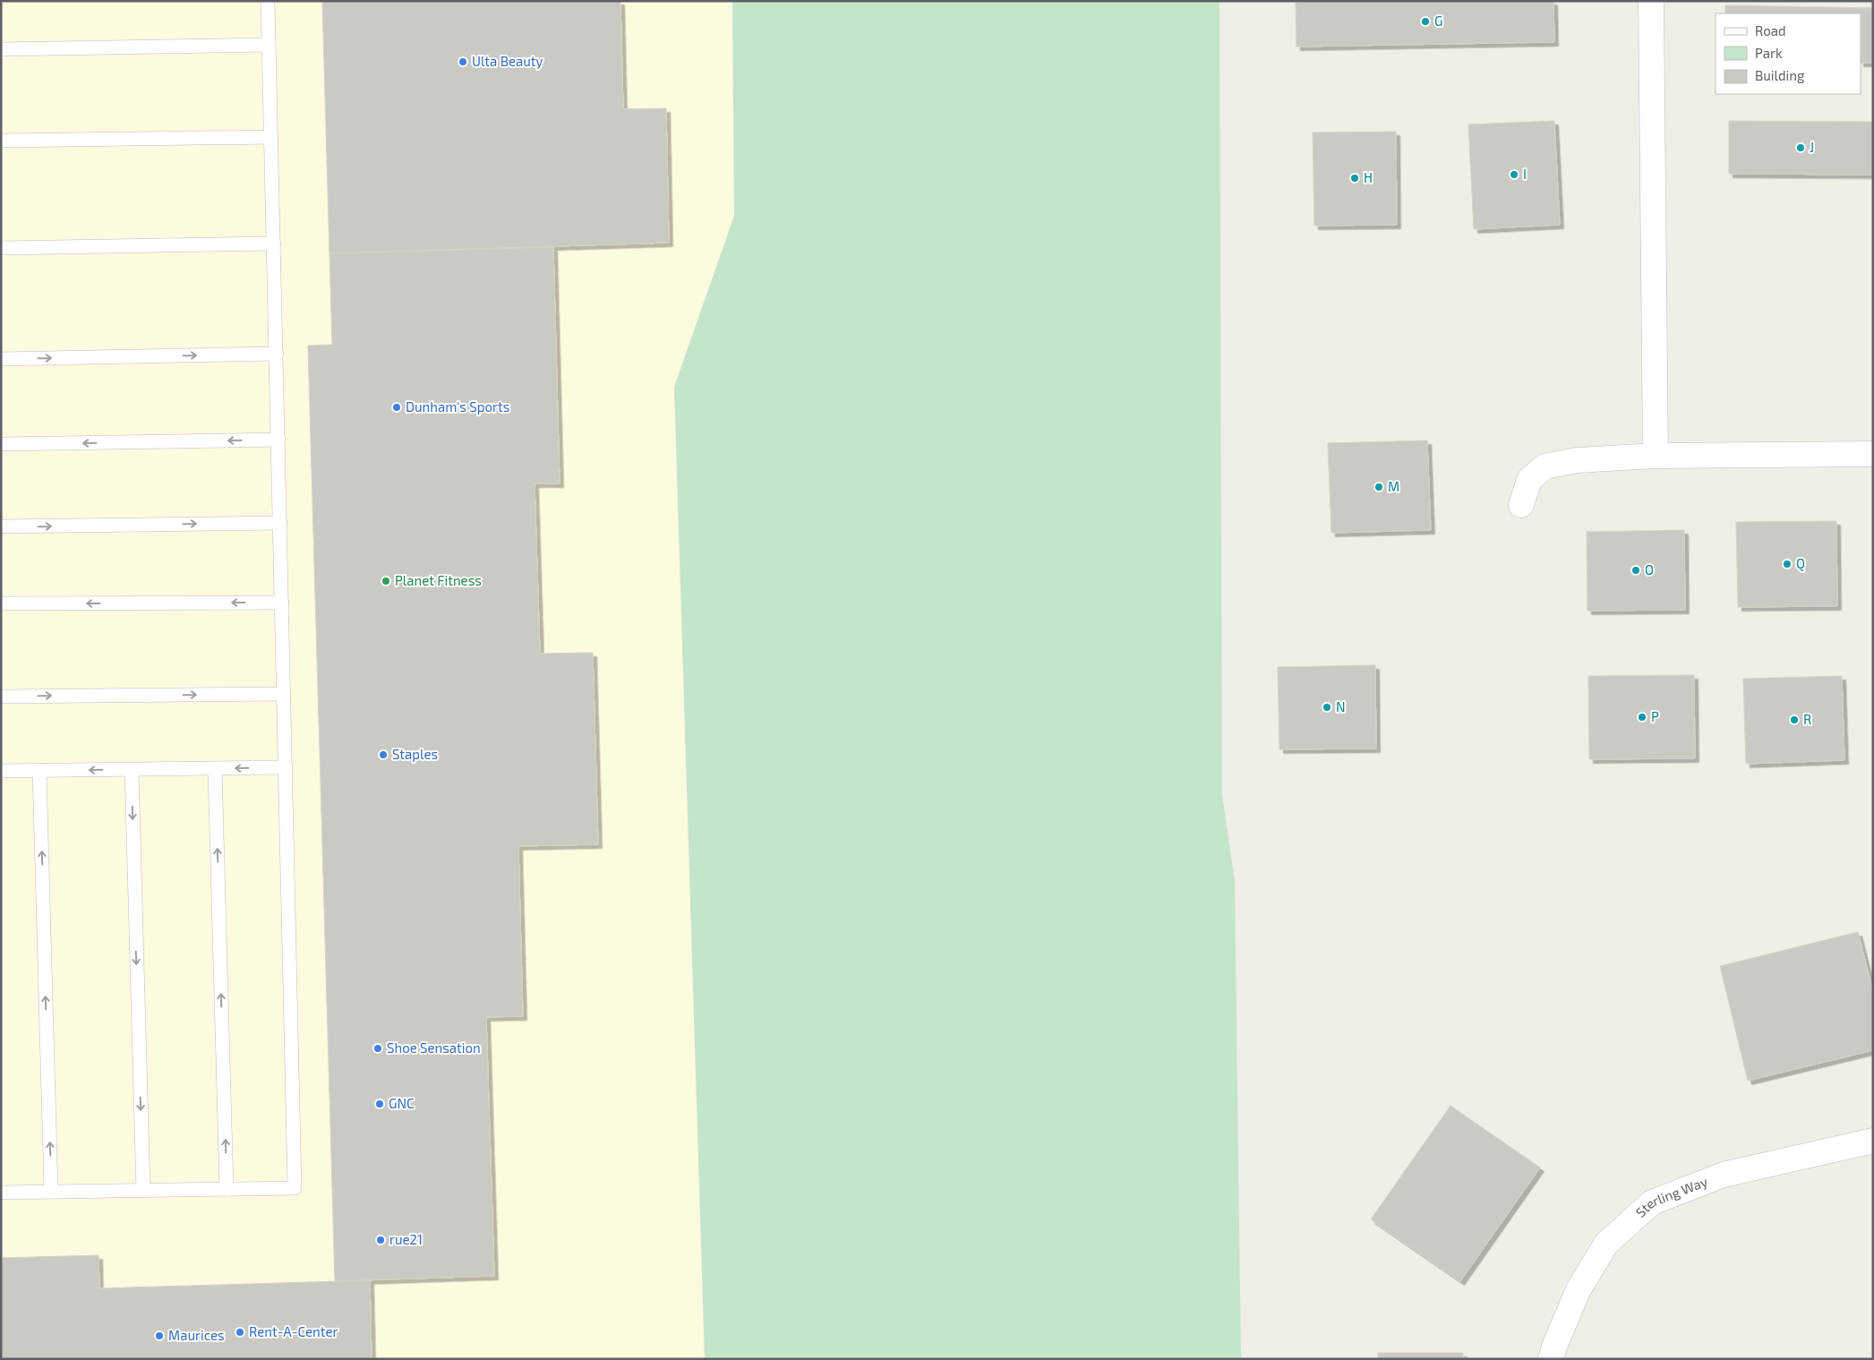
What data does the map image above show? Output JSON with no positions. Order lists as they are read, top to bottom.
{
  "streets": {
    "street": ["Sterling Way"]
  },
  "places": [
    "G",
    "Ulta Beauty",
    "J",
    "I",
    "H",
    "Dunham's Sports",
    "M",
    "Q",
    "O",
    "Planet Fitness",
    "N",
    "P",
    "R",
    "Staples",
    "Shoe Sensation",
    "GNC",
    "rue21",
    "Rent-A-Center",
    "Maurices"
  ],
  "legend": ["Road", "Park", "Building"]
}
